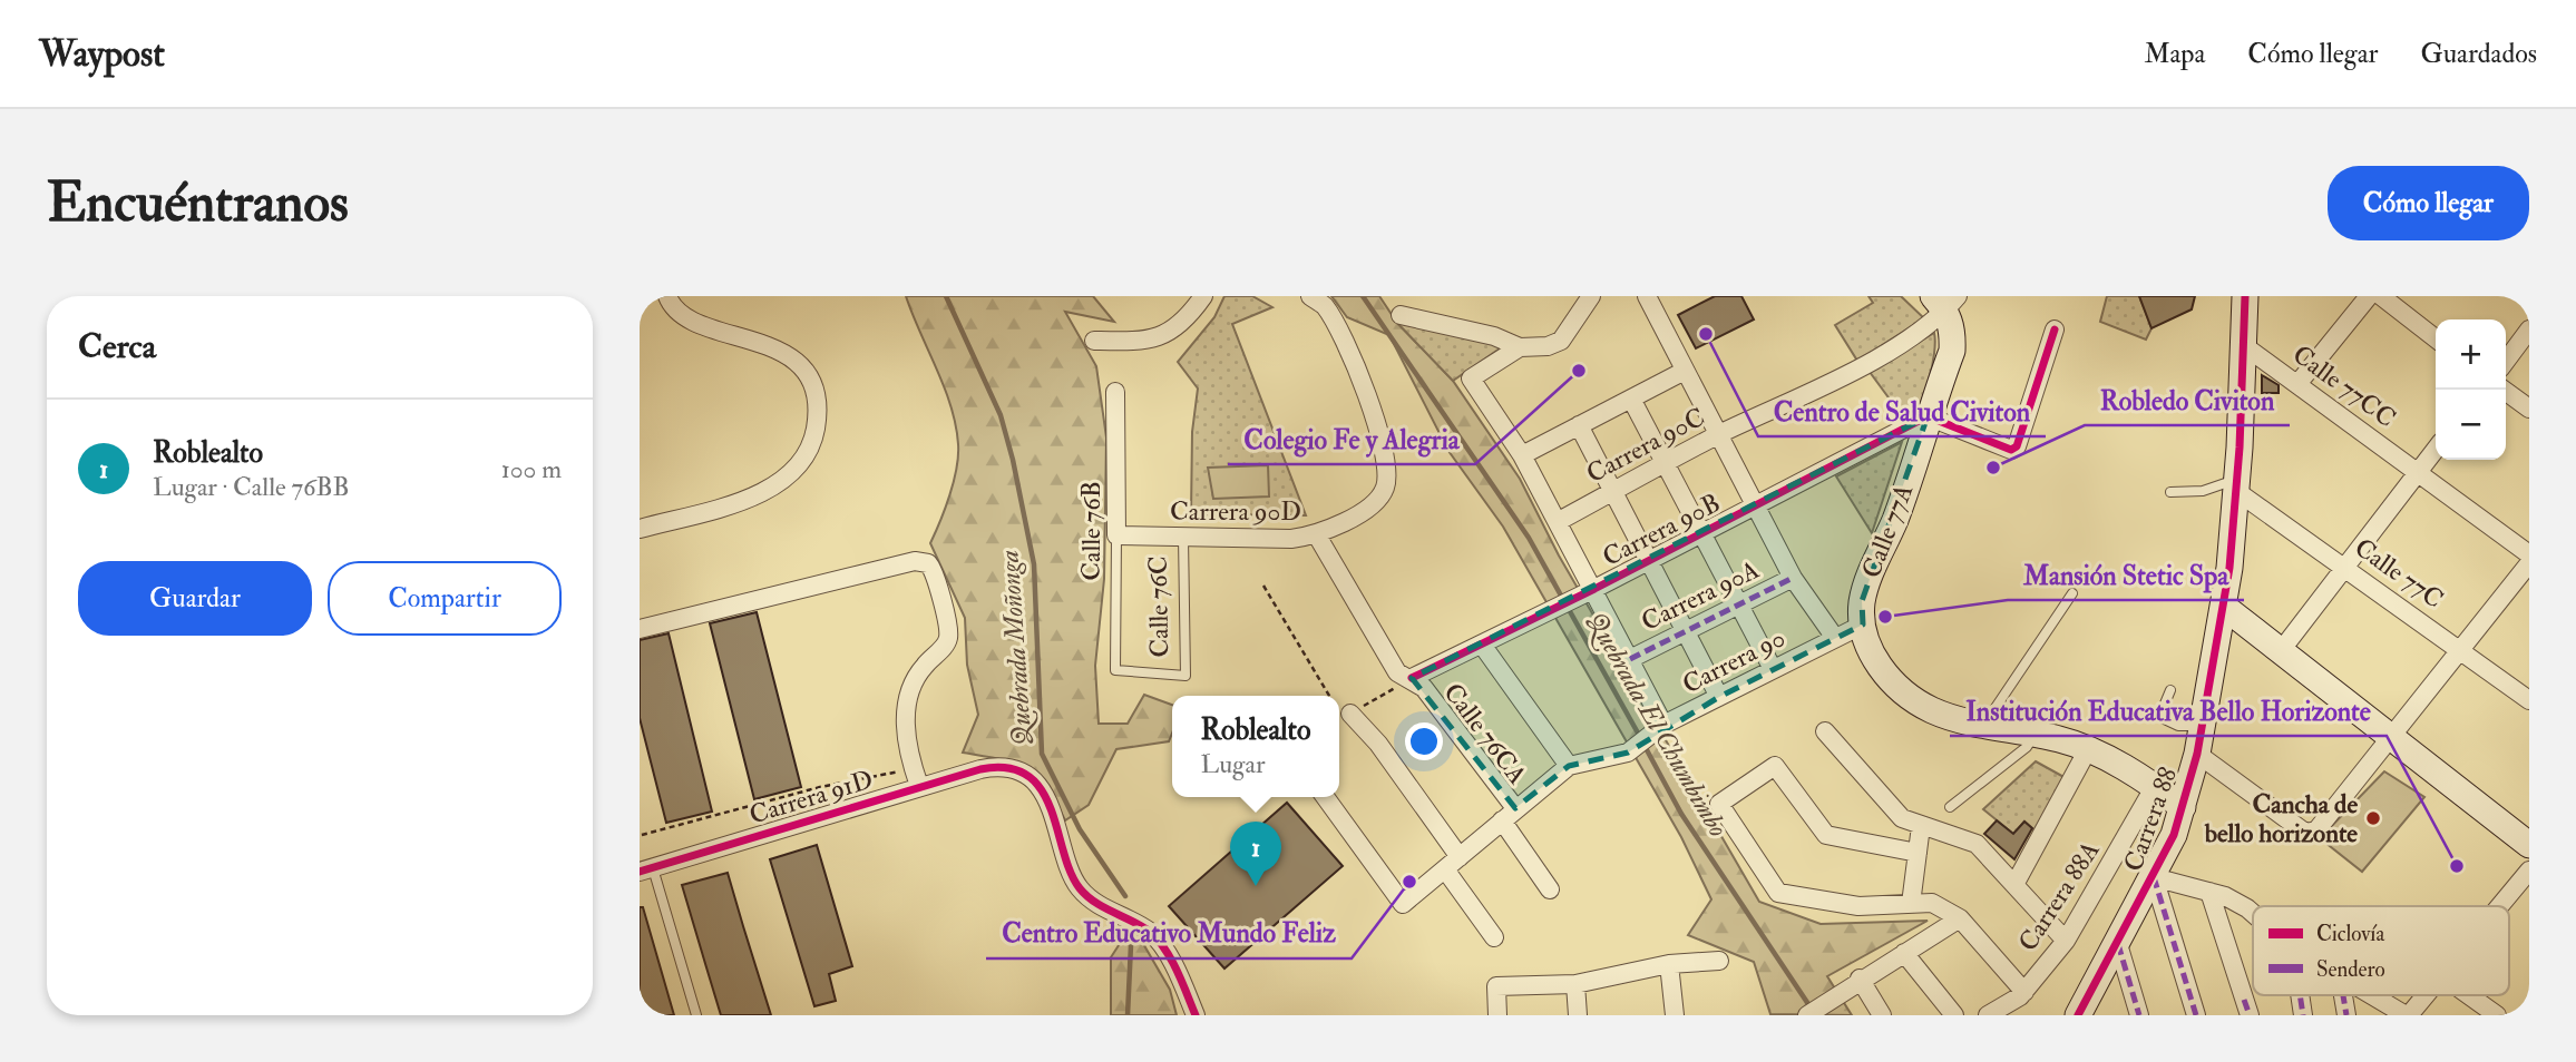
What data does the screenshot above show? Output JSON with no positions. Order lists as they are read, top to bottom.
{
  "streets": {
    "street": [
      "Calle 77CC",
      "Carrera 90C",
      "Carrera 90D",
      "Carrera 90B",
      "Calle 76B",
      "Calle 77A",
      "Calle 77C",
      "Carrera 90A",
      "Carrera 90",
      "Calle 76CA",
      "Carrera 91D",
      "Carrera 88",
      "Carrera 88A"
    ],
    "lane": ["Calle 76C"]
  },
  "crossings": [
    ["Calle 77CC", "Carrera 88"],
    ["Carrera 90C", "Calle 77A"],
    ["Carrera 90D", "Calle 76B"],
    ["Carrera 90D", "Calle 76C"],
    ["Carrera 90D", "Calle 76CA"],
    ["Carrera 90B", "Calle 77A"],
    ["Carrera 90B", "Calle 76CA"],
    ["Calle 76B", "Calle 76C"],
    ["Calle 77A", "Carrera 90"],
    ["Calle 77A", "Carrera 88"],
    ["Calle 77A", "Carrera 88A"],
    ["Calle 77C", "Carrera 88"],
    ["Carrera 90", "Calle 76CA"]
  ],
  "water": ["Quebrada Moñonga", "Quebrada El Chumbimbo"],
  "places": [
    "Centro de Salud Civiton",
    "Colegio Fe y Alegria",
    "Robledo Civiton",
    "Mansión Stetic Spa",
    "Cancha de bello horizonte",
    "Institución Educativa Bello Horizonte",
    "Centro Educativo Mundo Feliz"
  ],
  "legend": ["Ciclovía", "Sendero"],
  "page": {
    "header": "Waypost",
    "nav": ["Mapa", "Cómo llegar", "Guardados"],
    "buttons": [
      "Cómo llegar",
      ["Guardar", "Compartir"]
    ],
    "title": "Encuéntranos",
    "heading": "Cerca",
    "map_buttons": ["+", "−"],
    "list": [
      {
        "mark": "1",
        "name": "Roblealto",
        "note": "Lugar · Calle 76BB",
        "value": "100 m"
      }
    ],
    "popup": ["Roblealto", "Lugar"],
    "pins": "1"
  }
}
